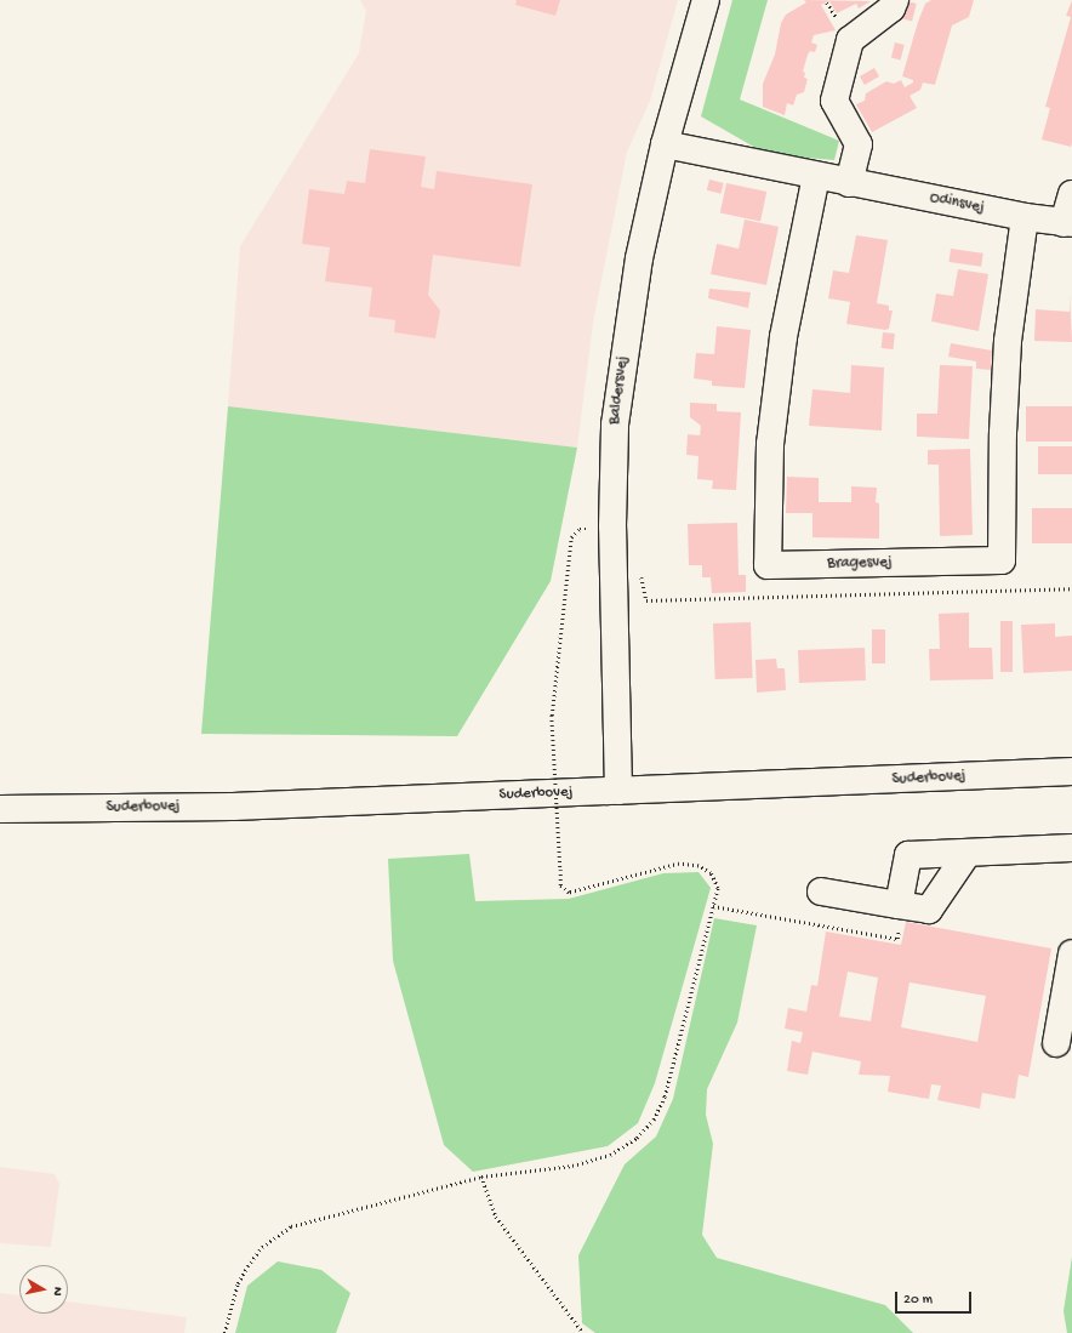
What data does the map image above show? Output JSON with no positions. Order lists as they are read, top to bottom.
{
  "streets": {
    "street": [
      "Odinsvej",
      "Baldersvej",
      "Bragesvej",
      "Suderbovej"
    ]
  },
  "crossings": [
    ["Odinsvej", "Baldersvej"],
    ["Odinsvej", "Bragesvej"],
    ["Baldersvej", "Suderbovej"]
  ],
  "scale_bar": "20 m",
  "north": "right"
}
